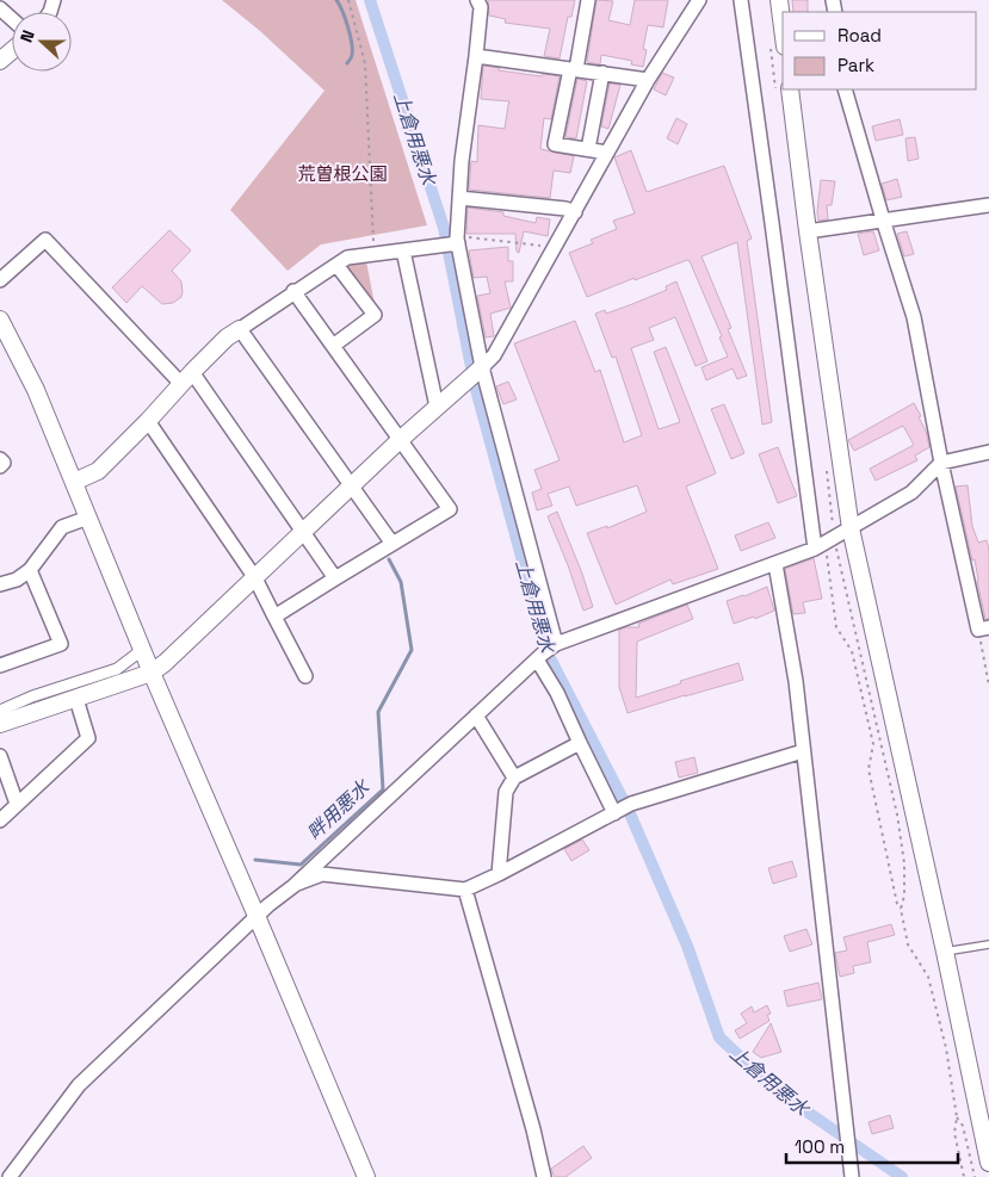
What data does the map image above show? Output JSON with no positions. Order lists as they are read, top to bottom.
{
  "water": ["上倉用悪水", "畔用悪水"],
  "parks": ["荒曽根公園"],
  "legend": ["Road", "Park"],
  "scale_bar": "100 m",
  "north": "left"
}
